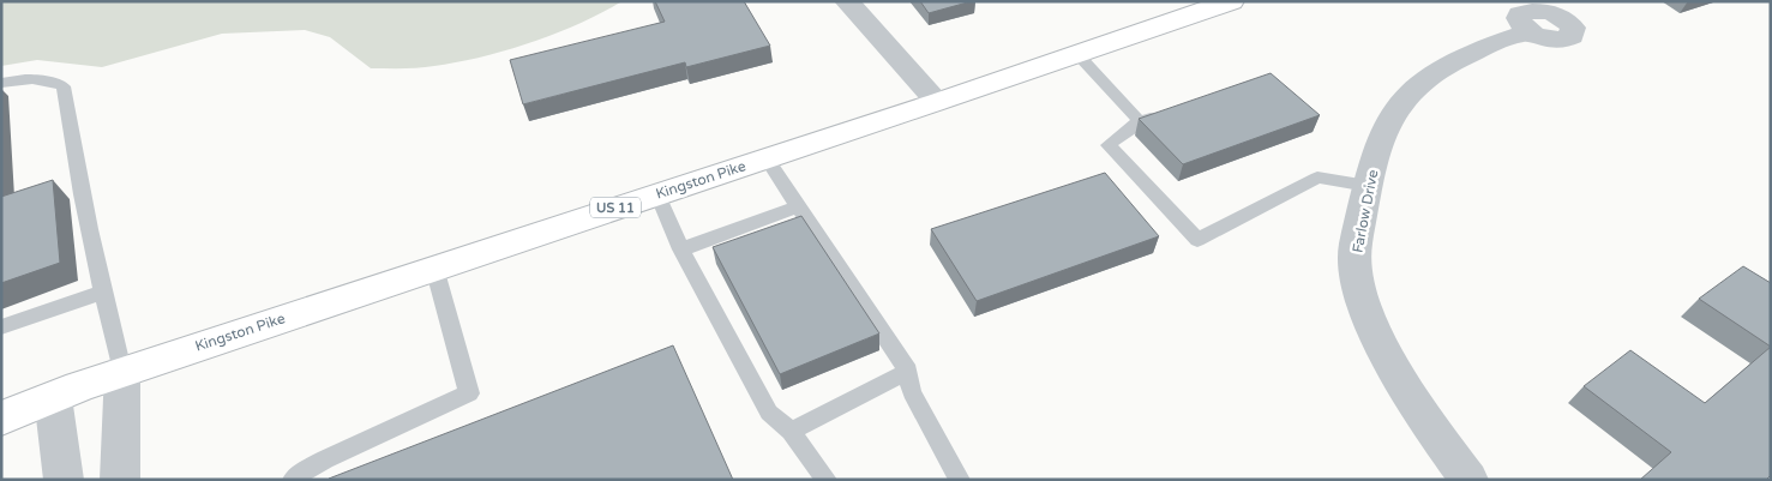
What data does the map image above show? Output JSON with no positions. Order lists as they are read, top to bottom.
{
  "streets": {
    "main road": ["Kingston Pike", "US 11"],
    "street": ["Farlow Drive"]
  }
}
